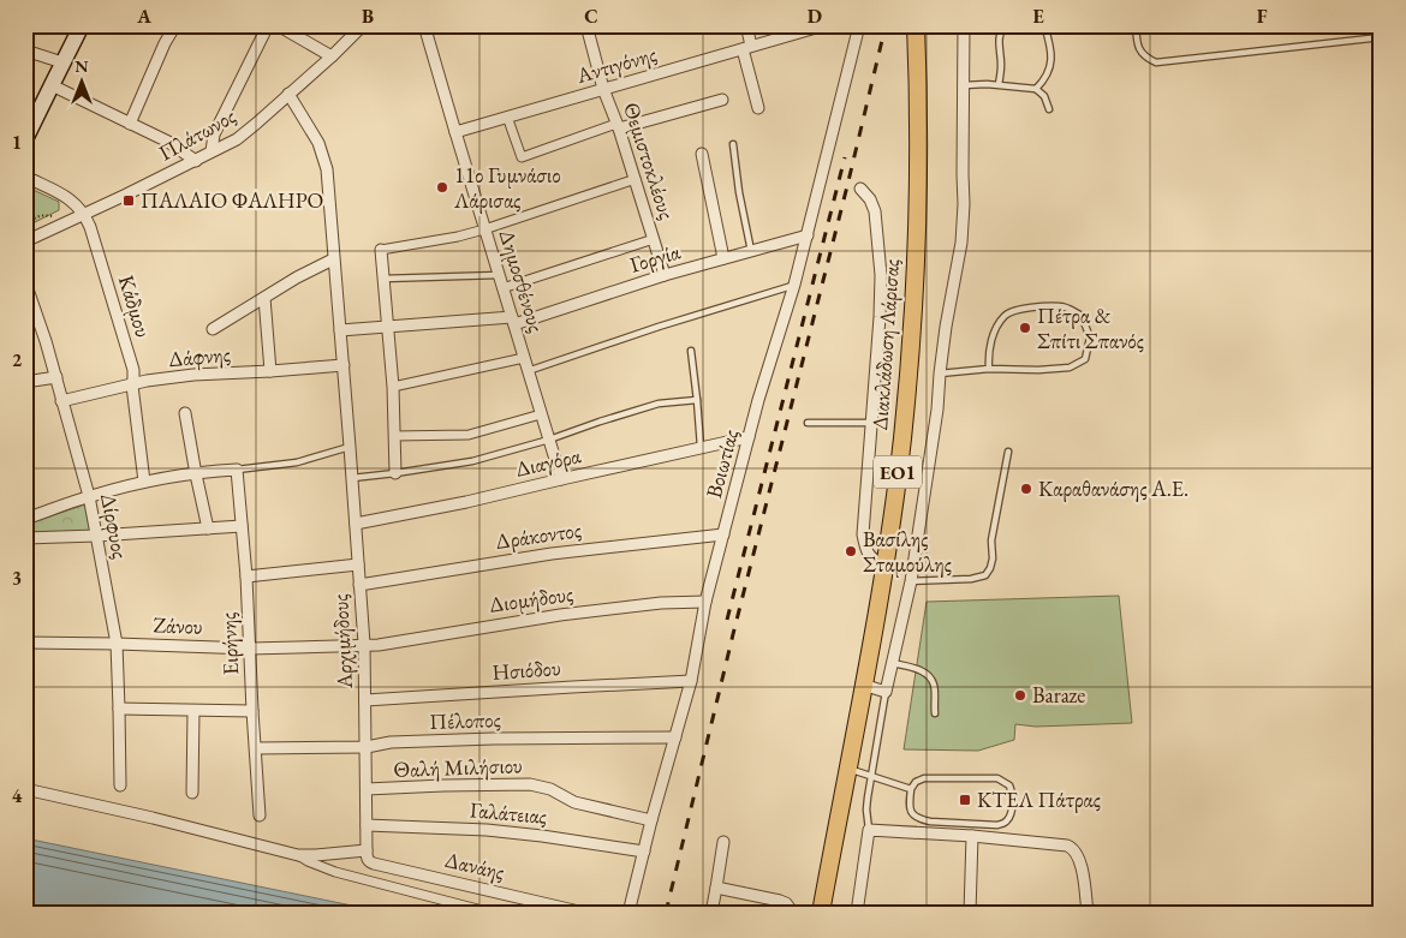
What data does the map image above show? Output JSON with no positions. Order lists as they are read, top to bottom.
{
  "streets": {
    "main road": ["Διακλάδωση Λάρισας", "ΕΟ1"],
    "street": [
      "Αντιγόνης",
      "Πλάτωνος",
      "Θεμιστοκλέους",
      "Γοργία",
      "Δημοσθένους",
      "Κάδμου",
      "Δάφνης",
      "Διαγόρα",
      "Βοιωτίας",
      "Δίρφυος",
      "Δράκοντος",
      "Διομήδους",
      "Ζάνου",
      "Αρχιμήδους",
      "Ειρήνης",
      "Ησιόδου",
      "Πέλοπος",
      "Θαλή Μιλήσιου",
      "Γαλάτειας",
      "Δανάης"
    ]
  },
  "crossings": [
    ["Αντιγόνης", "Θεμιστοκλέους"],
    ["Αντιγόνης", "Δημοσθένους"],
    ["Πλάτωνος", "Κάδμου"],
    ["Πλάτωνος", "Αρχιμήδους"],
    ["Θεμιστοκλέους", "Γοργία"],
    ["Γοργία", "Δημοσθένους"],
    ["Γοργία", "Βοιωτίας"],
    ["Γοργία", "Αρχιμήδους"],
    ["Δημοσθένους", "Διαγόρα"],
    ["Κάδμου", "Δάφνης"],
    ["Δάφνης", "Δίρφυος"],
    ["Δάφνης", "Αρχιμήδους"],
    ["Διαγόρα", "Βοιωτίας"],
    ["Διαγόρα", "Αρχιμήδους"],
    ["Βοιωτίας", "Δράκοντος"],
    ["Βοιωτίας", "Διομήδους"],
    ["Βοιωτίας", "Ησιόδου"],
    ["Βοιωτίας", "Πέλοπος"],
    ["Βοιωτίας", "Θαλή Μιλήσιου"],
    ["Βοιωτίας", "Γαλάτειας"],
    ["Δίρφυος", "Ζάνου"],
    ["Δράκοντος", "Αρχιμήδους"],
    ["Διομήδους", "Ζάνου"],
    ["Διομήδους", "Αρχιμήδους"],
    ["Ζάνου", "Αρχιμήδους"],
    ["Ζάνου", "Ειρήνης"],
    ["Αρχιμήδους", "Ησιόδου"],
    ["Αρχιμήδους", "Πέλοπος"],
    ["Αρχιμήδους", "Θαλή Μιλήσιου"],
    ["Αρχιμήδους", "Γαλάτειας"],
    ["Αρχιμήδους", "Δανάης"],
    ["Ειρήνης", "Πέλοπος"]
  ],
  "places": {
    "other": [
      "11ο Γυμνάσιο Λάρισας",
      "Πέτρα & Σπίτι Σπανός",
      "Καραθανάσης Α.Ε.",
      "Βασίλης Σταμούλης",
      "Baraze"
    ],
    "transit": ["ΠΑΛΑΙΟ ΦΑΛΗΡΟ", "ΚΤΕΛ Πάτρας"]
  },
  "north": "top",
  "grid": {
    "columns": [
      "A",
      "B",
      "C",
      "D",
      "E",
      "F"
    ],
    "rows": [
      "1",
      "2",
      "3",
      "4"
    ]
  }
}
